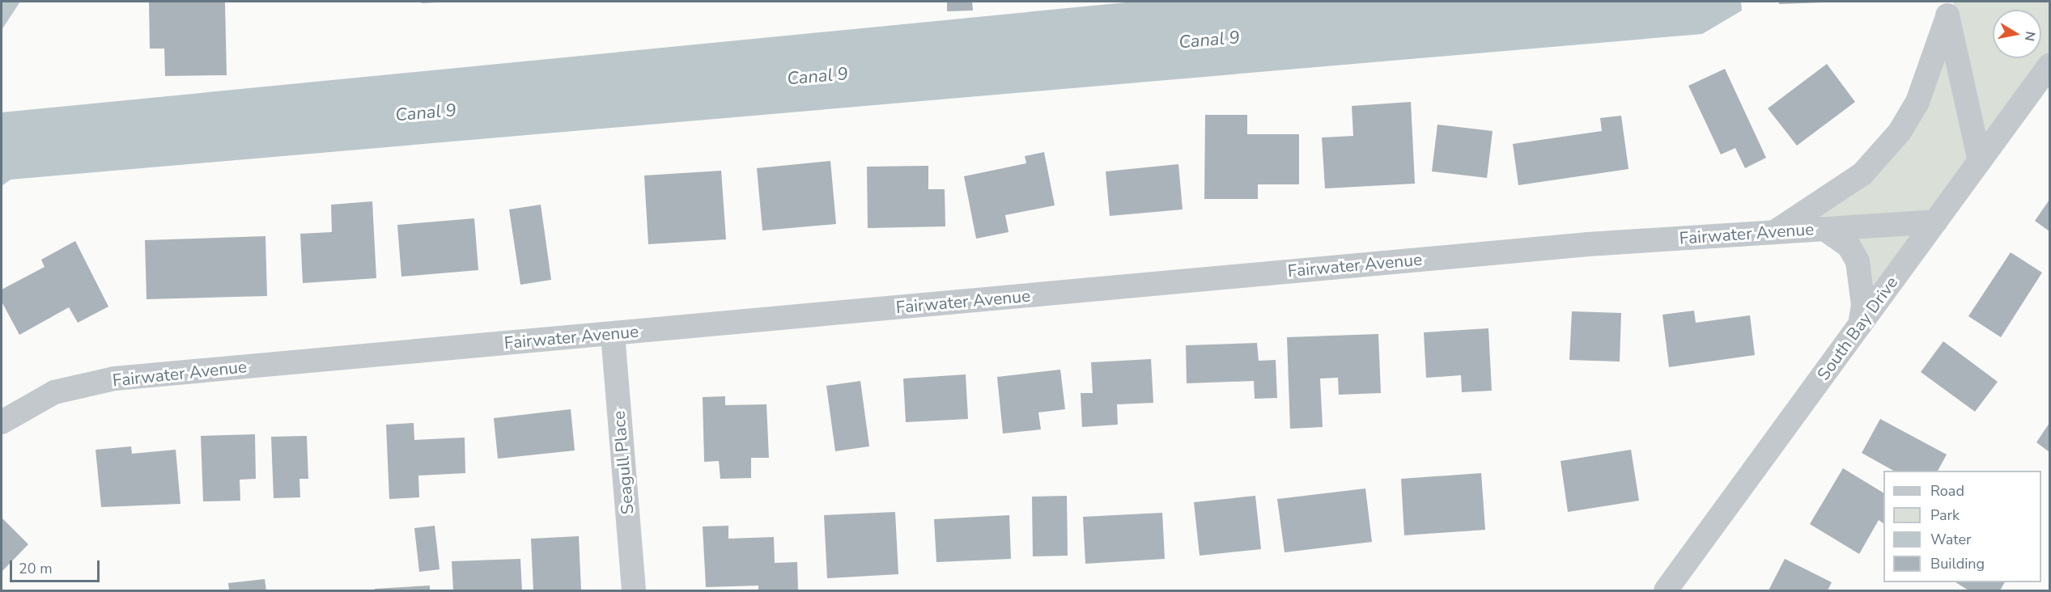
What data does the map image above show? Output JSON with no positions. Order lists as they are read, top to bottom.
{
  "streets": {
    "street": ["Fairwater Avenue", "South Bay Drive", "Seagull Place"]
  },
  "crossings": [
    ["Fairwater Avenue", "South Bay Drive"],
    ["Fairwater Avenue", "Seagull Place"]
  ],
  "water": ["Canal 9"],
  "legend": [
    "Road",
    "Park",
    "Water",
    "Building"
  ],
  "scale_bar": "20 m",
  "north": "right"
}
